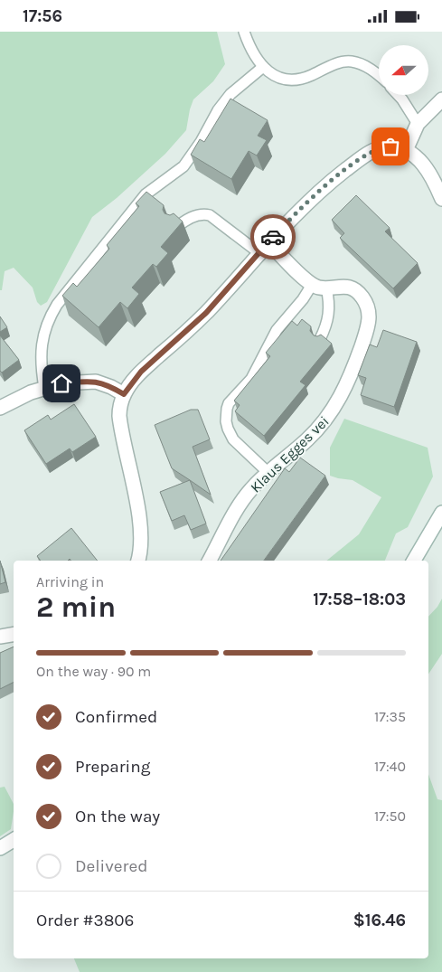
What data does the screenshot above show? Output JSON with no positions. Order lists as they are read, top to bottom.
{
  "streets": {
    "street": ["Klaus Egges vei"]
  },
  "north": "left",
  "page": {
    "status": "17:56",
    "heading": ["2 min", "Arriving in", "17:58–18:03"],
    "panel": ["Order #3806", "$16.46"],
    "bar": "On the way · 90 m",
    "list": [
      ["Confirmed", "17:35"],
      ["Preparing", "17:40"],
      ["On the way", "17:50"],
      "Delivered"
    ]
  }
}
